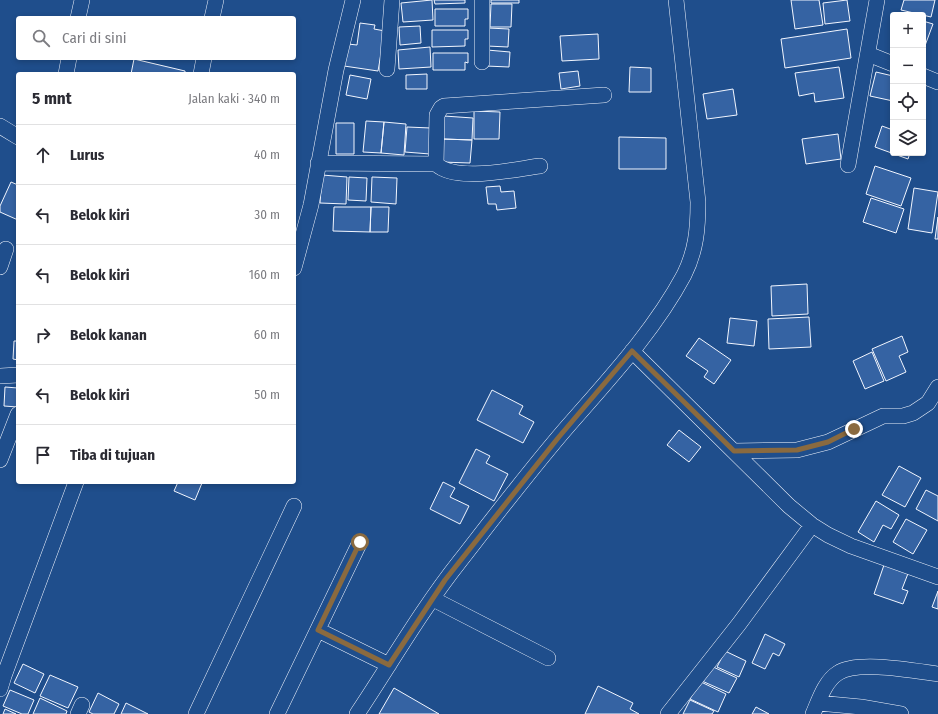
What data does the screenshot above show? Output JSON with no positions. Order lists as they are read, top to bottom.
{
  "page": {
    "map_buttons": ["+", "−"],
    "search": "Cari di sini",
    "heading": ["5 mnt", "Jalan kaki · 340 m"],
    "list": [
      ["Lurus", "40 m"],
      ["Belok kiri", "30 m"],
      ["Belok kiri", "160 m"],
      ["Belok kanan", "60 m"],
      ["Belok kiri", "50 m"],
      "Tiba di tujuan"
    ]
  }
}
